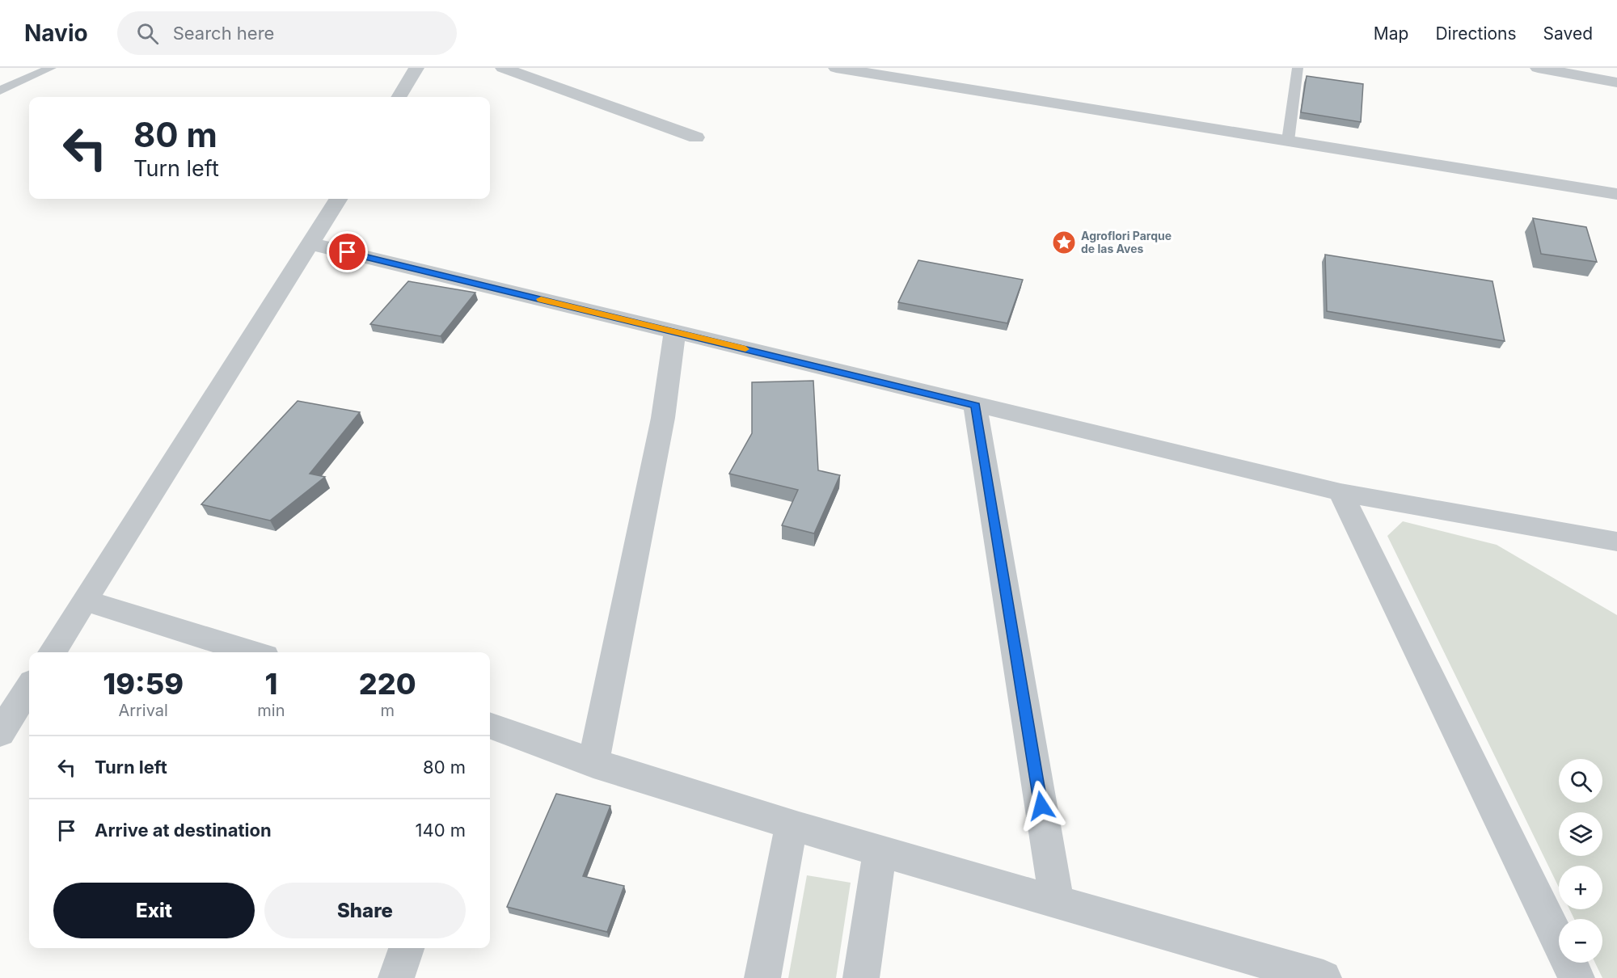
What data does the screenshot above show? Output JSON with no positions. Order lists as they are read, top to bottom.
{
  "places": {
    "place": ["Agroflori Parque de las Aves"]
  },
  "page": {
    "header": "Navio",
    "search": "Search here",
    "nav": ["Map", "Directions", "Saved"],
    "turn": ["80 m", "Turn left"],
    "eta": [
      "19:59",
      "Arrival",
      "1",
      "min",
      "220",
      "m"
    ],
    "list": [
      {
        "name": "Turn left",
        "value": "80 m"
      },
      {
        "name": "Arrive at destination",
        "value": "140 m"
      }
    ],
    "map_buttons": ["+", "−"],
    "buttons": ["Exit", "Share"]
  }
}
